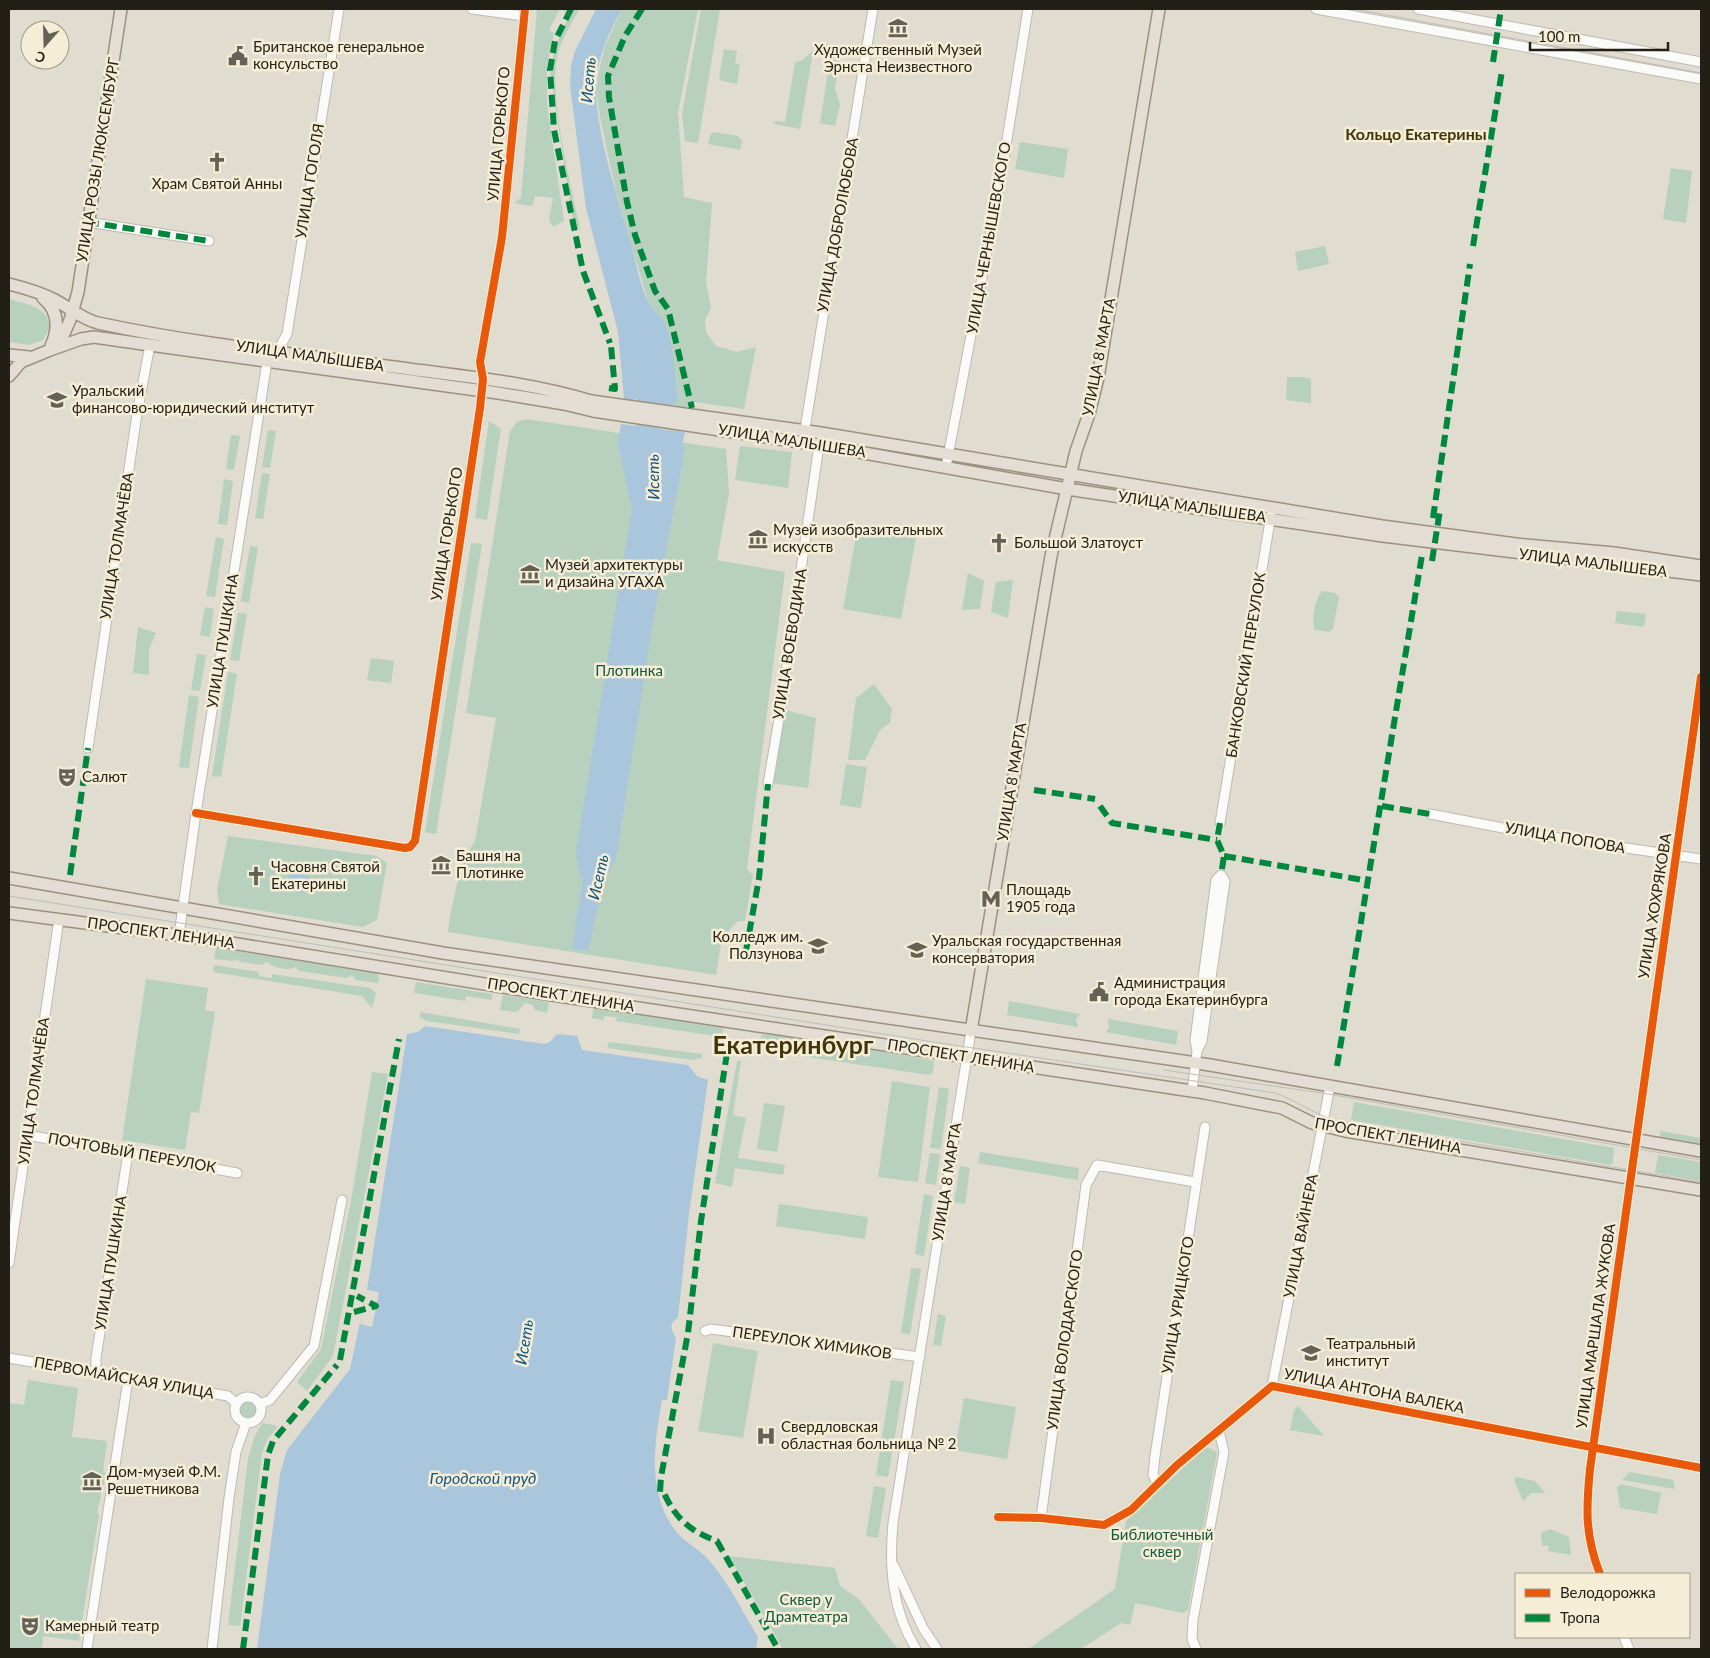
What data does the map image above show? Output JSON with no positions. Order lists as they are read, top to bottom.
{
  "streets": {
    "main road": [
      "УЛИЦА РОЗЫ ЛЮКСЕМБУРГ",
      "УЛИЦА МАЛЫШЕВА",
      "УЛИЦА 8 МАРТА",
      "ПРОСПЕКТ ЛЕНИНА"
    ],
    "street": [
      "УЛИЦА ГОРЬКОГО",
      "УЛИЦА ГОГОЛЯ",
      "УЛИЦА ДОБРОЛЮБОВА",
      "УЛИЦА ЧЕРНЫШЕВСКОГО",
      "УЛИЦА ТОЛМАЧЁВА",
      "УЛИЦА ПУШКИНА",
      "УЛИЦА ВОЕВОДИНА",
      "БАНКОВСКИЙ ПЕРЕУЛОК",
      "УЛИЦА ПОПОВА",
      "УЛИЦА ХОХРЯКОВА",
      "ПОЧТОВЫЙ ПЕРЕУЛОК",
      "УЛИЦА ВАЙНЕРА",
      "УЛИЦА УРИЦКОГО",
      "УЛИЦА МАРШАЛА ЖУКОВА",
      "УЛИЦА ВОЛОДАРСКОГО",
      "ПЕРЕУЛОК ХИМИКОВ",
      "ПЕРВОМАЙСКАЯ УЛИЦА",
      "УЛИЦА АНТОНА ВАЛЕКА"
    ]
  },
  "crossings": [
    ["УЛИЦА ГОРЬКОГО", "УЛИЦА МАЛЫШЕВА"],
    ["УЛИЦА ГОРЬКОГО", "УЛИЦА ПУШКИНА"],
    ["УЛИЦА РОЗЫ ЛЮКСЕМБУРГ", "УЛИЦА МАЛЫШЕВА"],
    ["УЛИЦА ГОГОЛЯ", "УЛИЦА МАЛЫШЕВА"],
    ["УЛИЦА ДОБРОЛЮБОВА", "УЛИЦА МАЛЫШЕВА"],
    ["УЛИЦА ЧЕРНЫШЕВСКОГО", "УЛИЦА МАЛЫШЕВА"],
    ["УЛИЦА МАЛЫШЕВА", "УЛИЦА 8 МАРТА"],
    ["УЛИЦА МАЛЫШЕВА", "УЛИЦА ТОЛМАЧЁВА"],
    ["УЛИЦА МАЛЫШЕВА", "УЛИЦА ПУШКИНА"],
    ["УЛИЦА МАЛЫШЕВА", "УЛИЦА ВОЕВОДИНА"],
    ["УЛИЦА МАЛЫШЕВА", "БАНКОВСКИЙ ПЕРЕУЛОК"],
    ["УЛИЦА 8 МАРТА", "ПРОСПЕКТ ЛЕНИНА"],
    ["УЛИЦА 8 МАРТА", "ПЕРЕУЛОК ХИМИКОВ"],
    ["УЛИЦА ТОЛМАЧЁВА", "ПРОСПЕКТ ЛЕНИНА"],
    ["УЛИЦА ТОЛМАЧЁВА", "ПОЧТОВЫЙ ПЕРЕУЛОК"],
    ["УЛИЦА ПУШКИНА", "ПРОСПЕКТ ЛЕНИНА"],
    ["УЛИЦА ПУШКИНА", "ПОЧТОВЫЙ ПЕРЕУЛОК"],
    ["УЛИЦА ПУШКИНА", "ПЕРВОМАЙСКАЯ УЛИЦА"],
    ["УЛИЦА ПОПОВА", "УЛИЦА ХОХРЯКОВА"],
    ["УЛИЦА ХОХРЯКОВА", "ПРОСПЕКТ ЛЕНИНА"],
    ["УЛИЦА ХОХРЯКОВА", "УЛИЦА МАРШАЛА ЖУКОВА"],
    ["ПРОСПЕКТ ЛЕНИНА", "УЛИЦА ВАЙНЕРА"],
    ["ПРОСПЕКТ ЛЕНИНА", "УЛИЦА МАРШАЛА ЖУКОВА"],
    ["УЛИЦА ВАЙНЕРА", "УЛИЦА АНТОНА ВАЛЕКА"],
    ["УЛИЦА УРИЦКОГО", "УЛИЦА ВОЛОДАРСКОГО"],
    ["УЛИЦА УРИЦКОГО", "УЛИЦА АНТОНА ВАЛЕКА"],
    ["УЛИЦА МАРШАЛА ЖУКОВА", "УЛИЦА АНТОНА ВАЛЕКА"],
    ["УЛИЦА ВОЛОДАРСКОГО", "УЛИЦА АНТОНА ВАЛЕКА"]
  ],
  "districts": ["Кольцо Екатерины", "Екатеринбург"],
  "water": ["Исеть", "Городской пруд"],
  "parks": ["Плотинка", "Библиотечный сквер", "Сквер у Драмтеатра"],
  "places": {
    "museum": [
      "Художественный Музей Эрнста Неизвестного",
      "Музей изобразительных искусств",
      "Музей архитектуры и дизайна УГАХА",
      "Башня на Плотинке",
      "Дом-музей Ф.М. Решетникова"
    ],
    "public building": ["Британское генеральное консульство", "Администрация города Екатеринбурга"],
    "church": ["Храм Святой Анны", "Большой Златоуст", "Часовня Святой Екатерины"],
    "school or university": [
      "Уральский финансово-юридический институт",
      "Колледж им. Ползунова",
      "Уральская государственная консерватория",
      "Театральный институт"
    ],
    "theatre": ["Салют", "Камерный театр"],
    "metro station": ["Площадь 1905 года"],
    "hospital": ["Свердловская областная больница № 2"]
  },
  "legend": ["Велодорожка", "Тропа"],
  "scale_bar": "100 m",
  "north": "bottom"
}
